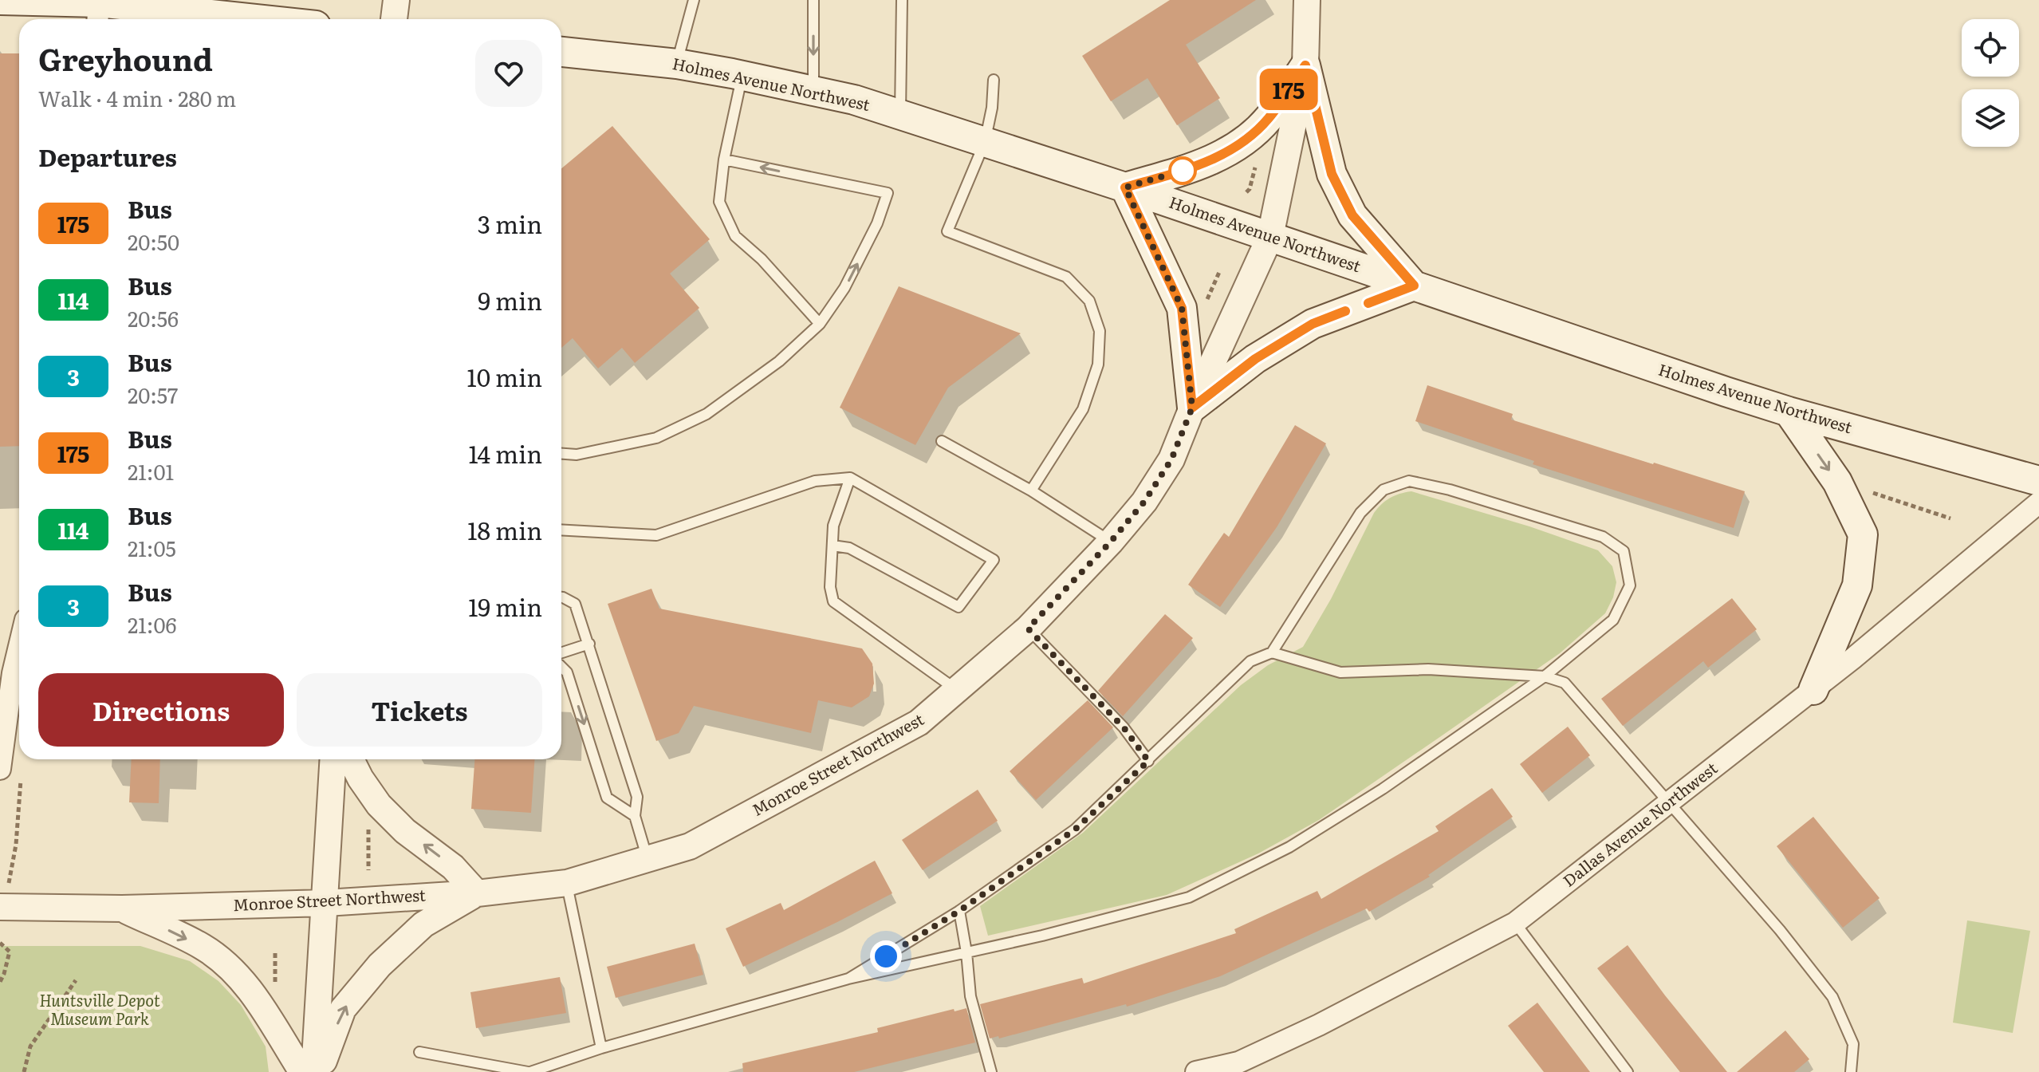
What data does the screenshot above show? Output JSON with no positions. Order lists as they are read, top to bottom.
{
  "streets": {
    "main road": ["Holmes Avenue Northwest"],
    "street": ["Monroe Street Northwest", "Dallas Avenue Northwest"]
  },
  "crossings": [
    ["Holmes Avenue Northwest", "Monroe Street Northwest"]
  ],
  "parks": ["Huntsville Depot Museum Park"],
  "lines": ["bus line 175"],
  "page": {
    "on_map": "175",
    "heading": [
      ["Greyhound", "Walk · 4 min · 280 m"],
      "Departures"
    ],
    "list": [
      {
        "mark": "175",
        "name": "Bus",
        "note": "20:50",
        "value": "3 min"
      },
      {
        "mark": "114",
        "name": "Bus",
        "note": "20:56",
        "value": "9 min"
      },
      {
        "mark": "3",
        "name": "Bus",
        "note": "20:57",
        "value": "10 min"
      },
      {
        "mark": "175",
        "name": "Bus",
        "note": "21:01",
        "value": "14 min"
      },
      {
        "mark": "114",
        "name": "Bus",
        "note": "21:05",
        "value": "18 min"
      },
      {
        "mark": "3",
        "name": "Bus",
        "note": "21:06",
        "value": "19 min"
      }
    ],
    "buttons": ["Directions", "Tickets"]
  }
}
